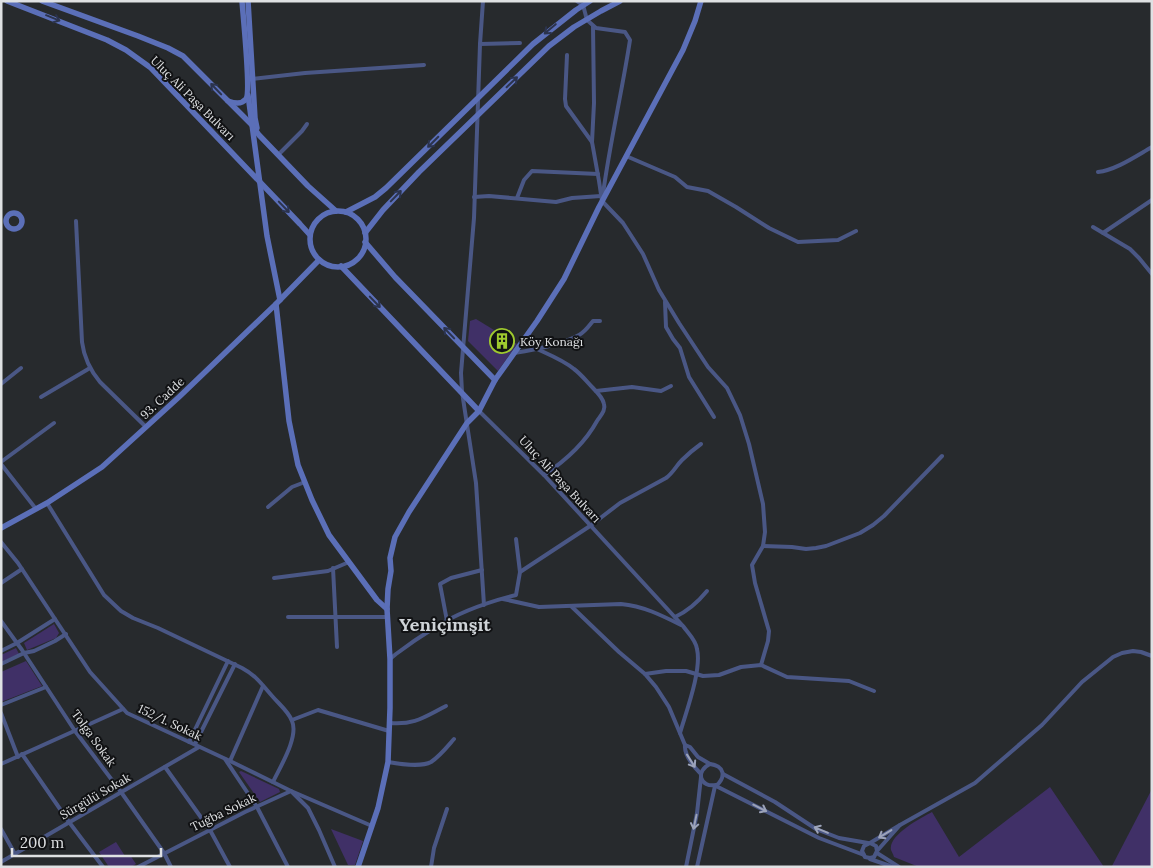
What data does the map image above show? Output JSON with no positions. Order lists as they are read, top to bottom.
{
  "streets": {
    "street": [
      "Uluç Ali Paşa Bulvarı",
      "93. Cadde",
      "152/1. Sokak",
      "Tolga Sokak",
      "Sürgülü Sokak",
      "Tuğba Sokak"
    ]
  },
  "crossings": [
    ["Uluç Ali Paşa Bulvarı", "93. Cadde"],
    ["152/1. Sokak", "Sürgülü Sokak"],
    ["152/1. Sokak", "Tuğba Sokak"],
    ["Tolga Sokak", "Sürgülü Sokak"],
    ["Tolga Sokak", "Tuğba Sokak"]
  ],
  "districts": ["Yeniçimşit"],
  "places": {
    "building": ["Köy Konağı"]
  },
  "scale_bar": "200 m"
}
